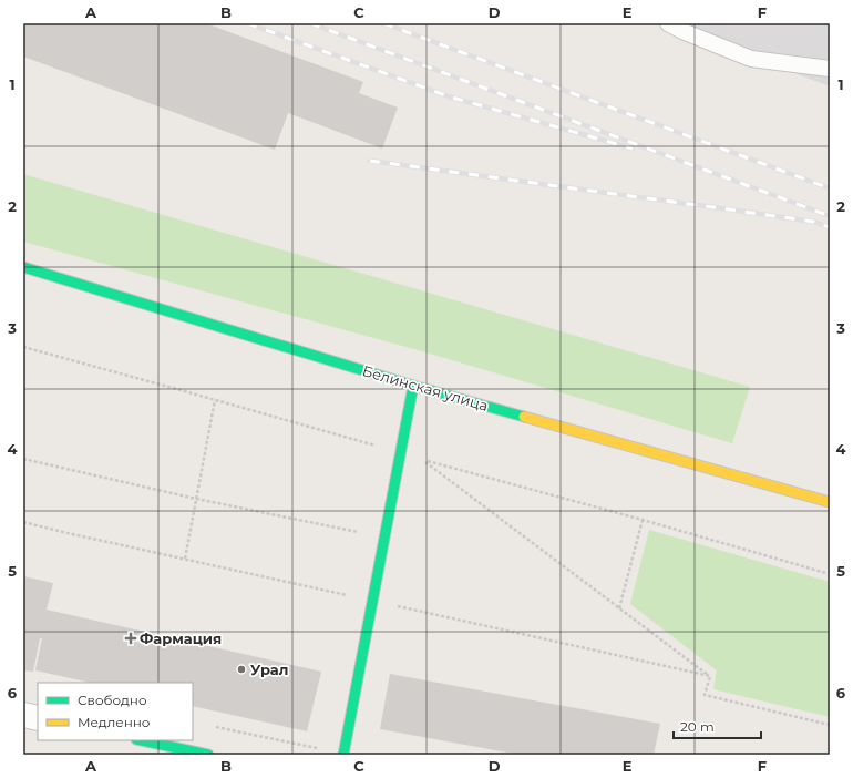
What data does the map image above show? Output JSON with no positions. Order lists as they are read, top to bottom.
{
  "streets": {
    "main road": ["Белинская улица"]
  },
  "places": {
    "health": ["Фармация"],
    "other": ["Урал"]
  },
  "legend": ["Свободно", "Медленно"],
  "scale_bar": "20 m",
  "grid": {
    "columns": [
      "A",
      "B",
      "C",
      "D",
      "E",
      "F"
    ],
    "rows": [
      "1",
      "2",
      "3",
      "4",
      "5",
      "6"
    ]
  }
}
